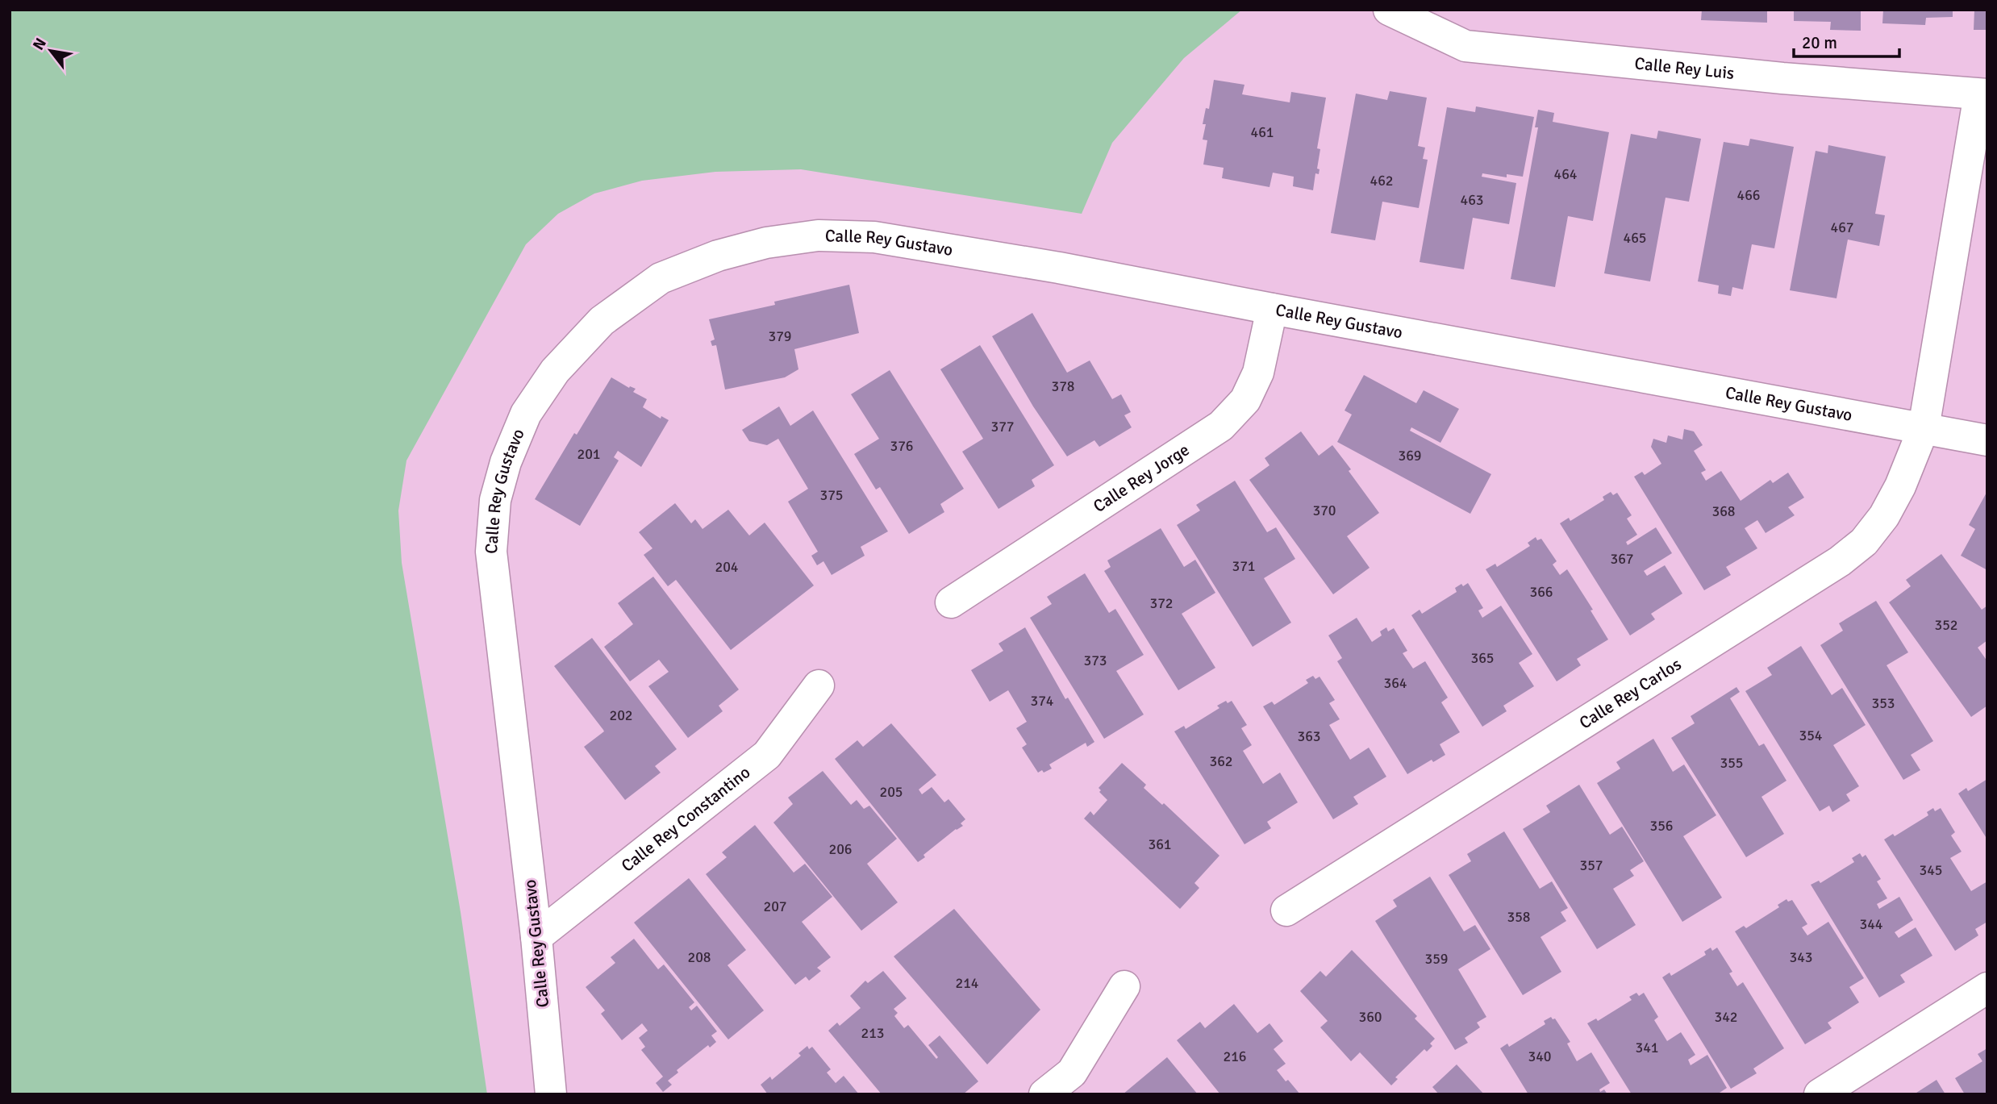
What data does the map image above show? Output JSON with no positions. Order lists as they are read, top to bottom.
{
  "streets": {
    "street": [
      "Calle Rey Luis",
      "Calle Rey Gustavo",
      "Calle Rey Jorge",
      "Calle Rey Carlos",
      "Calle Rey Constantino"
    ]
  },
  "crossings": [
    ["Calle Rey Luis", "Calle Rey Carlos"],
    ["Calle Rey Gustavo", "Calle Rey Jorge"],
    ["Calle Rey Gustavo", "Calle Rey Carlos"],
    ["Calle Rey Gustavo", "Calle Rey Constantino"]
  ],
  "house_numbers": [
    "461",
    "464",
    "462",
    "466",
    "463",
    "467",
    "465",
    "379",
    "378",
    "377",
    "376",
    "201",
    "369",
    "375",
    "370",
    "368",
    "367",
    "371",
    "204",
    "366",
    "372",
    "352",
    "365",
    "373",
    "364",
    "374",
    "353",
    "202",
    "354",
    "363",
    "362",
    "355",
    "205",
    "356",
    "361",
    "206",
    "357",
    "345",
    "207",
    "358",
    "344",
    "208",
    "343",
    "359",
    "214",
    "360",
    "342",
    "213",
    "341",
    "216",
    "340"
  ],
  "scale_bar": "20 m",
  "north": "top left"
}
